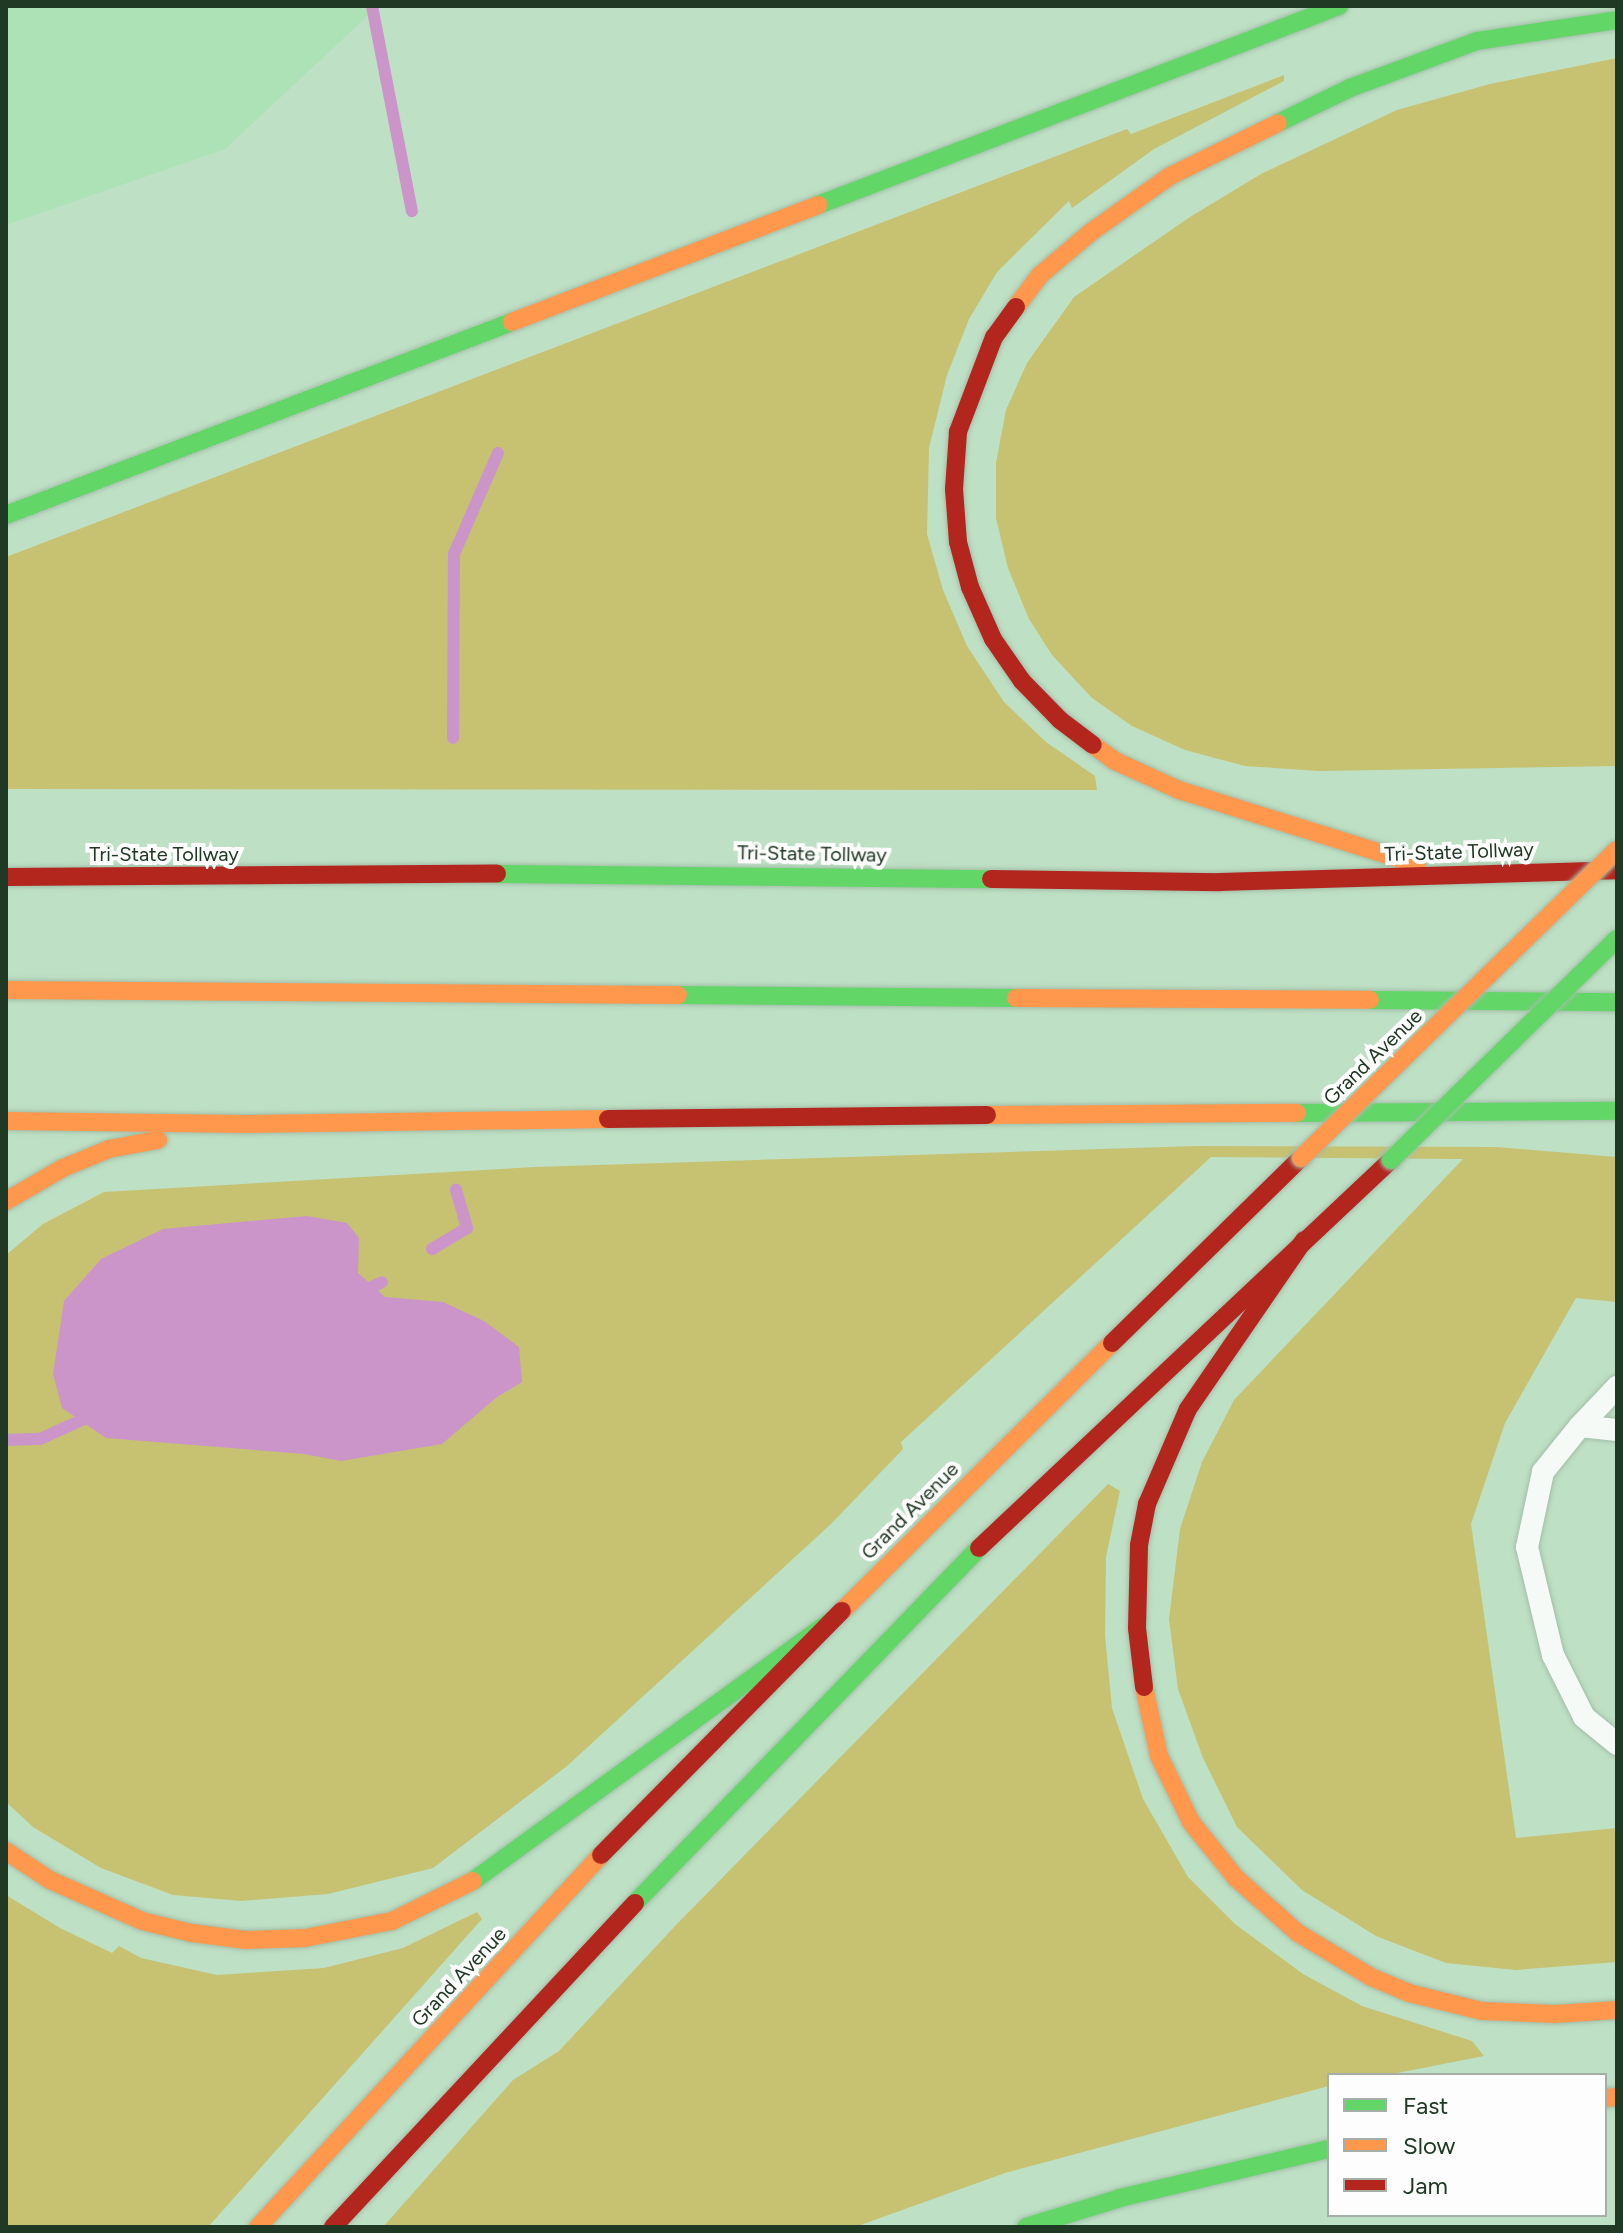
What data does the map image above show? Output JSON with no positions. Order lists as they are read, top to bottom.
{
  "streets": {
    "main road": ["Tri-State Tollway", "Grand Avenue"]
  },
  "legend": ["Fast", "Slow", "Jam"]
}
